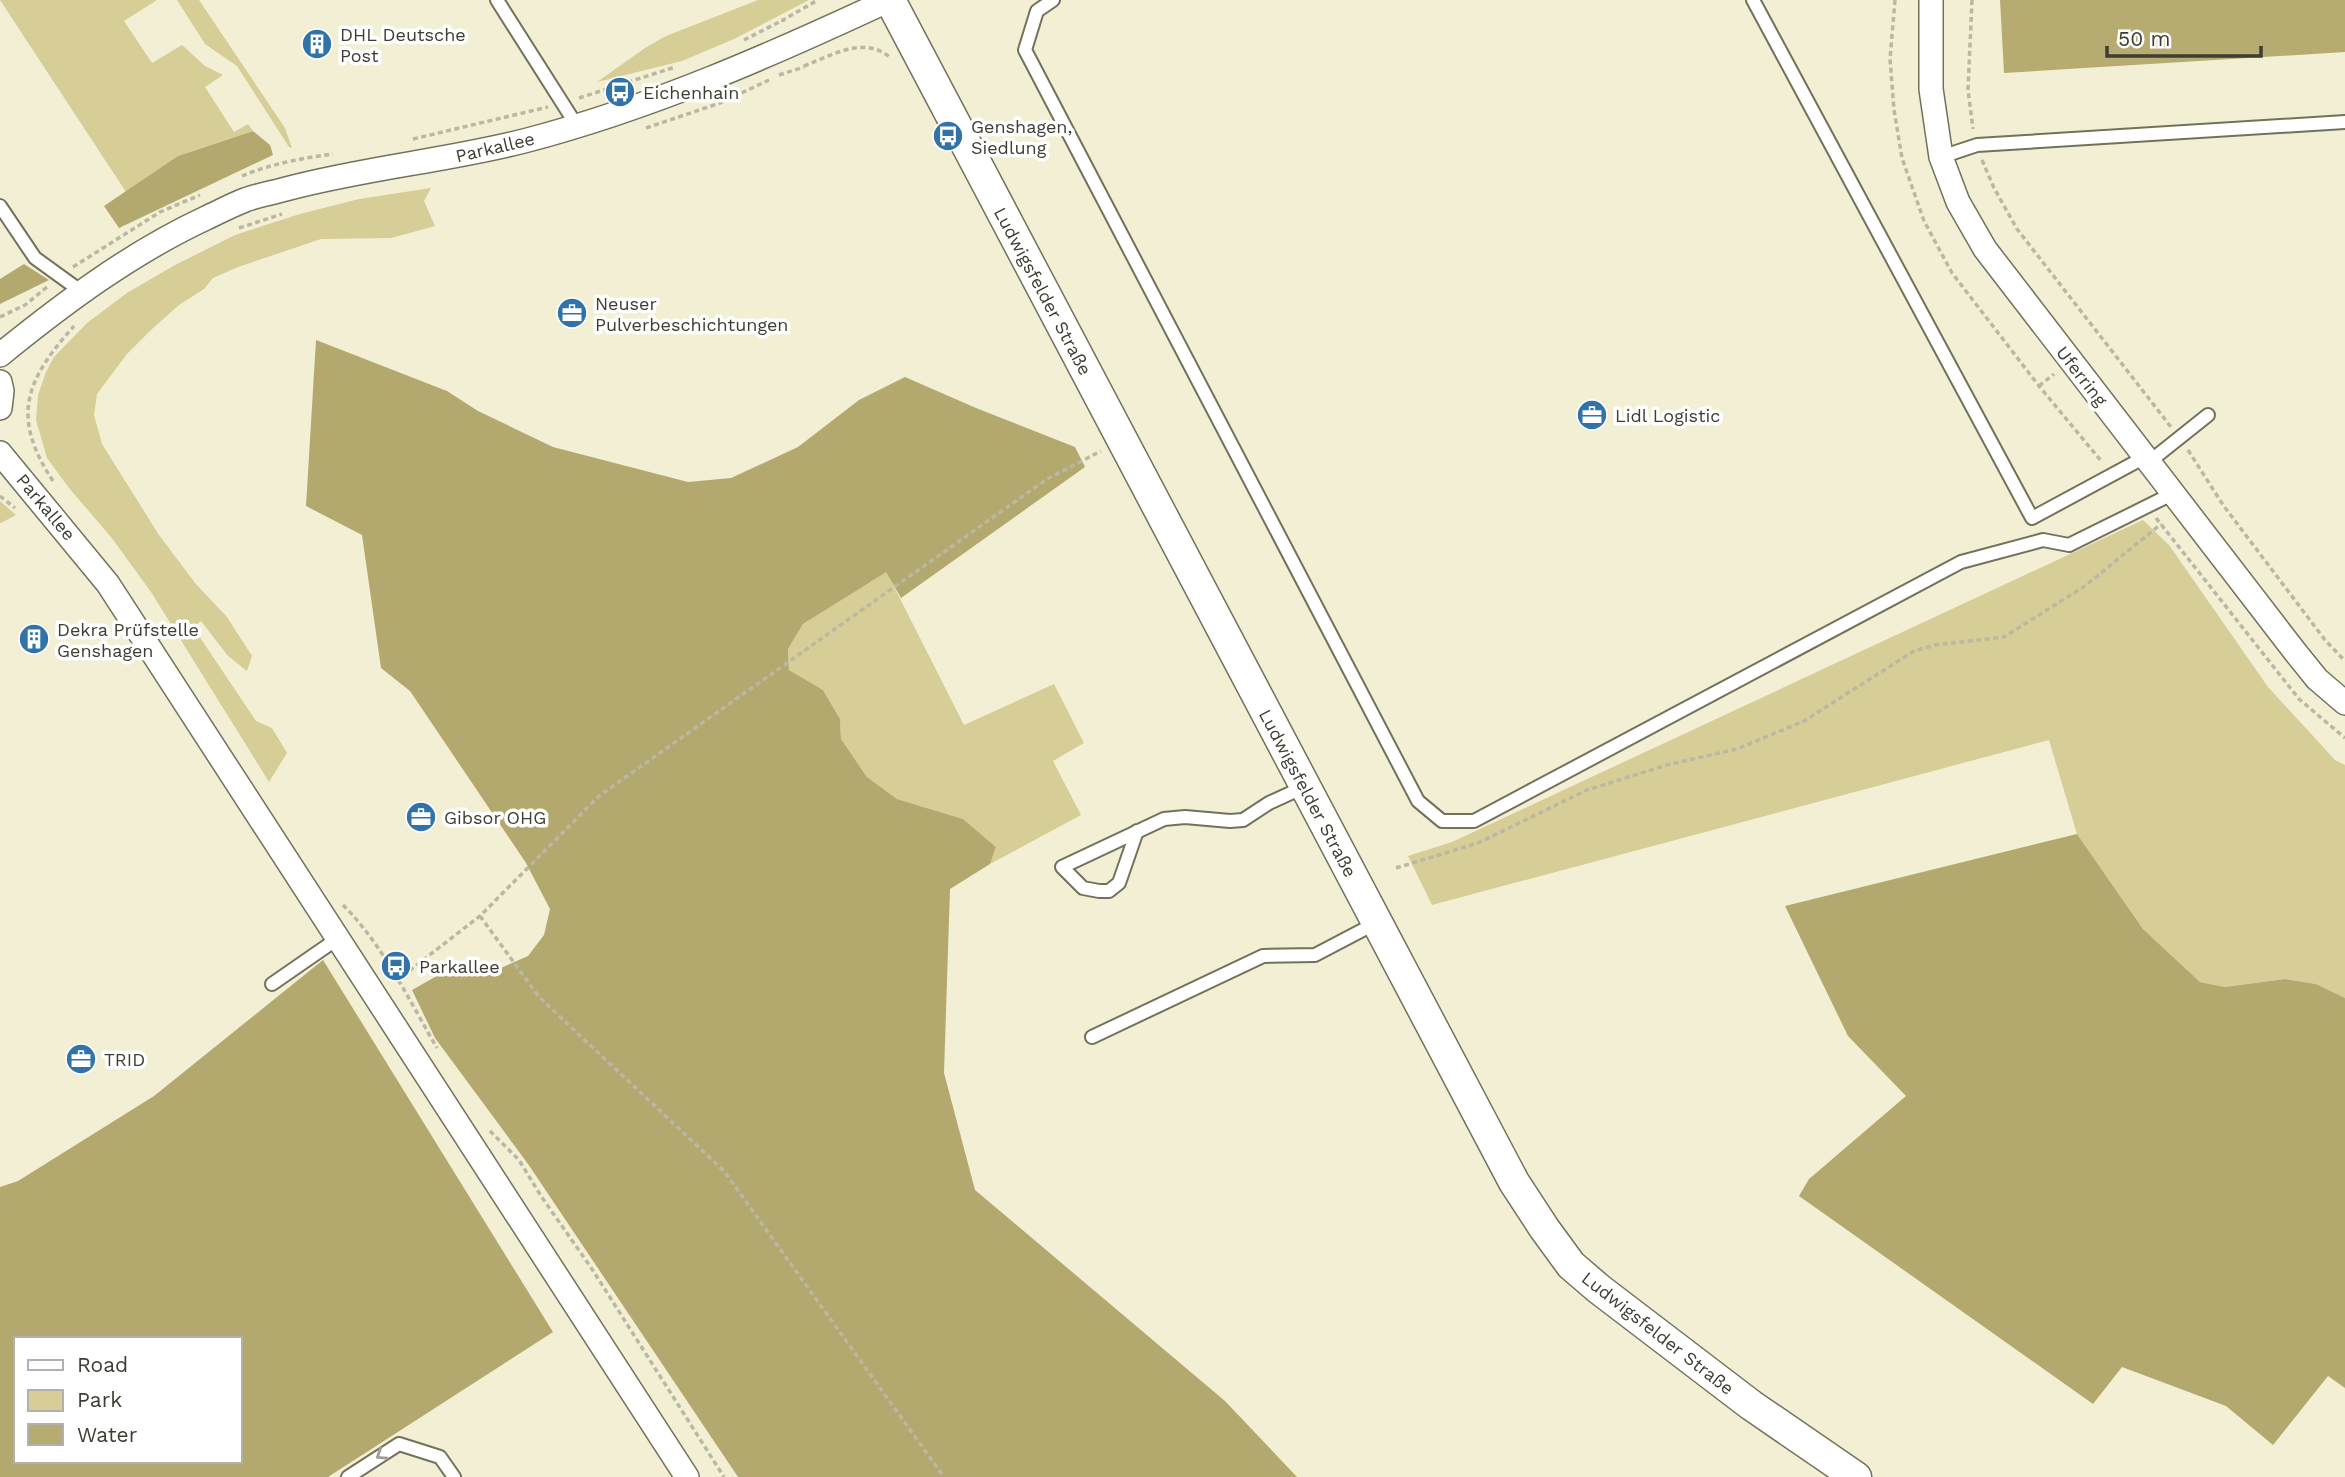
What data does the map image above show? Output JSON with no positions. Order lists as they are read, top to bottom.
{
  "streets": {
    "street": ["Parkallee", "Ludwigsfelder Straße", "Uferring"]
  },
  "crossings": [
    ["Parkallee", "Ludwigsfelder Straße"]
  ],
  "places": {
    "building": ["DHL Deutsche Post", "Dekra Prüfstelle Genshagen"],
    "bus stop": ["Eichenhain", "Genshagen, Siedlung", "Parkallee"],
    "office": [
      "Neuser Pulverbeschichtungen",
      "Lidl Logistic",
      "Gibsor OHG",
      "TRID"
    ]
  },
  "legend": ["Road", "Park", "Water"],
  "scale_bar": "50 m"
}
